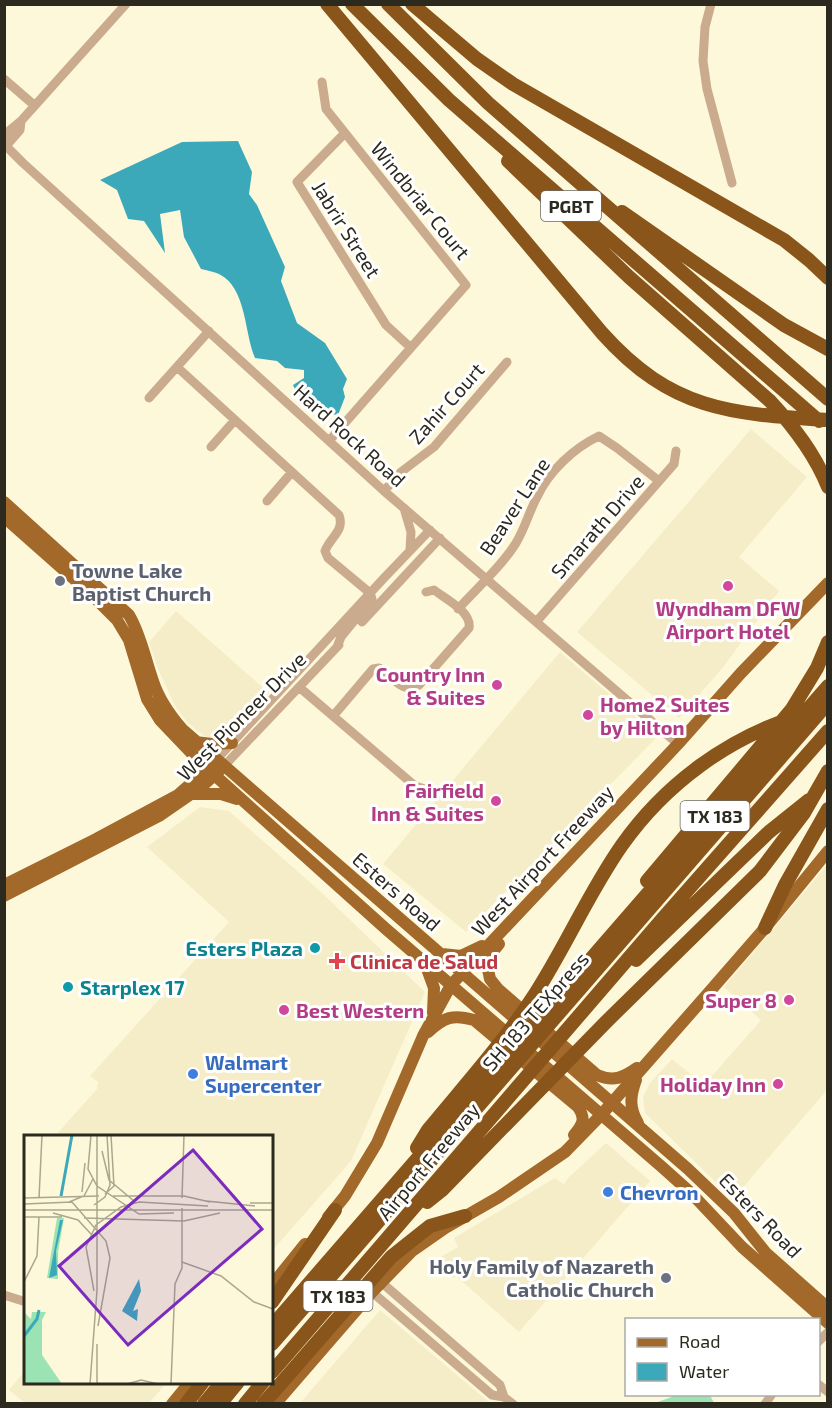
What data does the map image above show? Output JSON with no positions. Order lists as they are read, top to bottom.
{
  "streets": {
    "highway": [
      "PGBT",
      "TX 183",
      "SH 183 TEXpress",
      "Airport Freeway"
    ],
    "main road": ["West Pioneer Drive", "West Airport Freeway", "Esters Road"],
    "street": [
      "Windbriar Court",
      "Jabrir Street",
      "Zahir Court",
      "Hard Rock Road",
      "Beaver Lane",
      "Smarath Drive"
    ]
  },
  "crossings": [
    ["Windbriar Court", "Jabrir Street"],
    ["Windbriar Court", "Hard Rock Road"],
    ["Zahir Court", "Hard Rock Road"],
    ["Hard Rock Road", "Beaver Lane"],
    ["Hard Rock Road", "Smarath Drive"],
    ["Hard Rock Road", "West Pioneer Drive"],
    ["Hard Rock Road", "West Airport Freeway"],
    ["Beaver Lane", "Smarath Drive"],
    ["West Pioneer Drive", "Esters Road"],
    ["West Airport Freeway", "Esters Road"]
  ],
  "places": {
    "other": [
      "Towne Lake Baptist Church",
      "Wyndham DFW Airport Hotel",
      "Country Inn & Suites",
      "Home2 Suites by Hilton",
      "Fairfield Inn & Suites",
      "Esters Plaza",
      "Starplex 17",
      "Super 8",
      "Best Western",
      "Walmart Supercenter",
      "Holiday Inn",
      "Chevron",
      "Holy Family of Nazareth Catholic Church"
    ],
    "health": ["Clinica de Salud"]
  },
  "legend": ["Road", "Water"]
}
